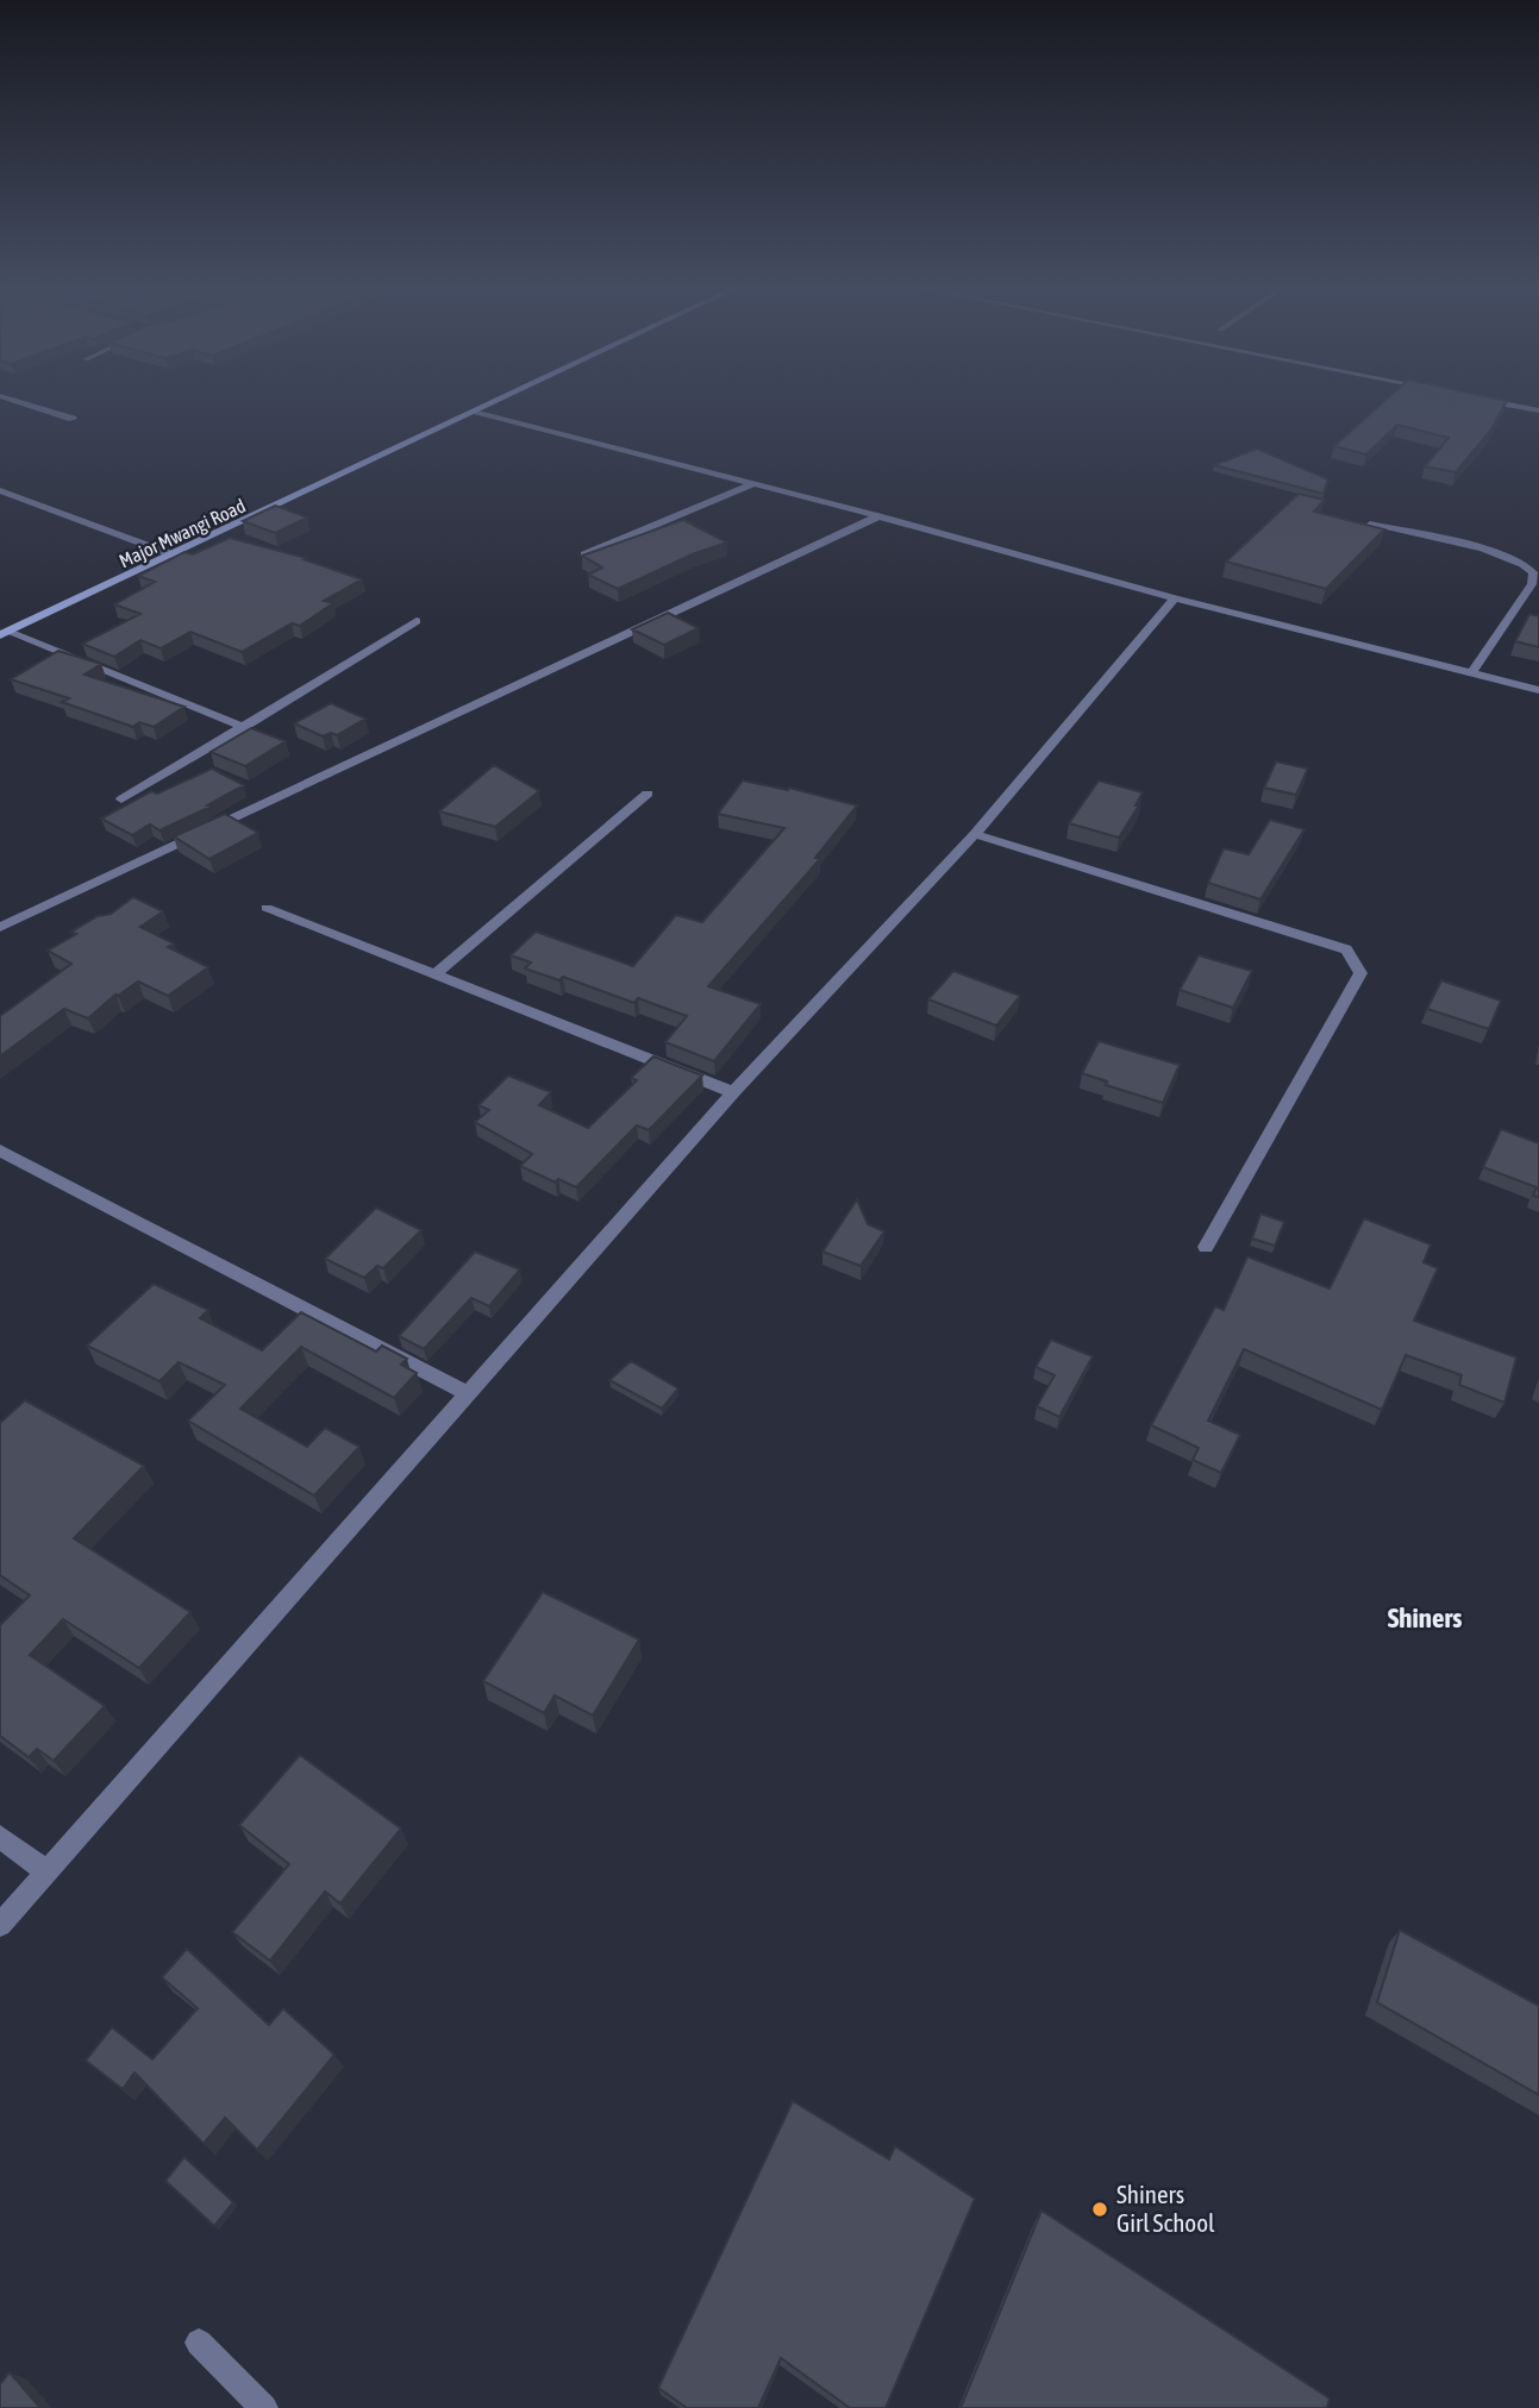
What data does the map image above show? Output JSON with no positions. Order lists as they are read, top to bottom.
{
  "streets": {
    "street": ["Major Mwangi Road"]
  },
  "districts": ["Shiners"],
  "places": ["Shiners Girl School"]
}
